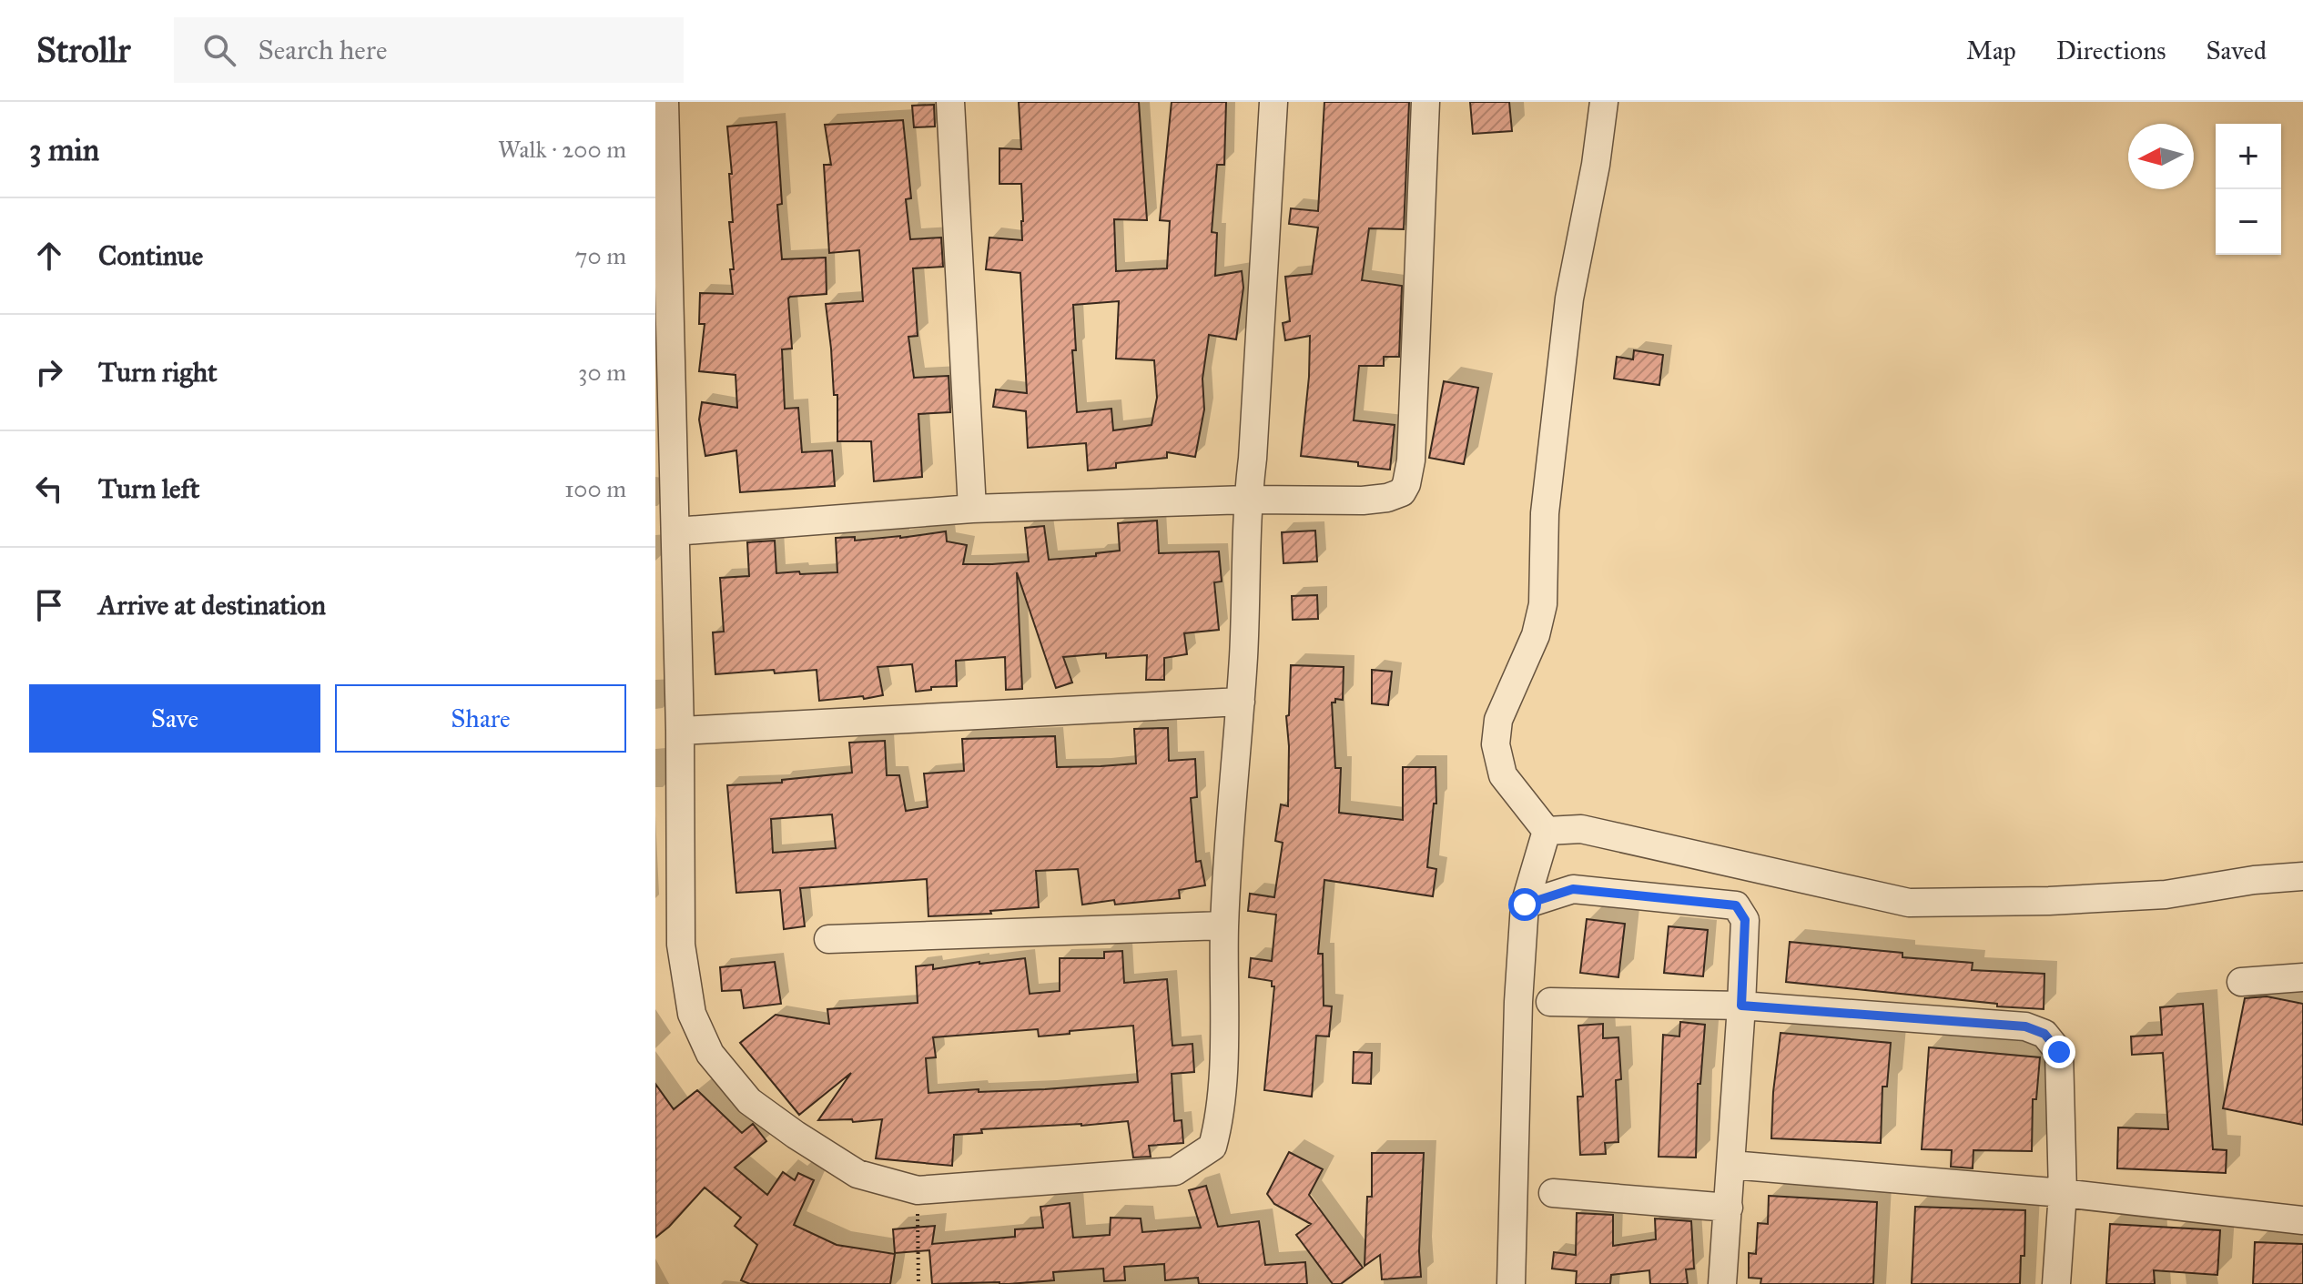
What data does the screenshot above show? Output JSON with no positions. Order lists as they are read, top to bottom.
{
  "north": "left",
  "page": {
    "header": "Strollr",
    "search": "Search here",
    "nav": ["Map", "Directions", "Saved"],
    "heading": ["3 min", "Walk · 200 m"],
    "map_buttons": ["+", "−"],
    "list": [
      ["Continue", "70 m"],
      ["Turn right", "30 m"],
      ["Turn left", "100 m"],
      "Arrive at destination"
    ],
    "buttons": ["Save", "Share"]
  }
}
